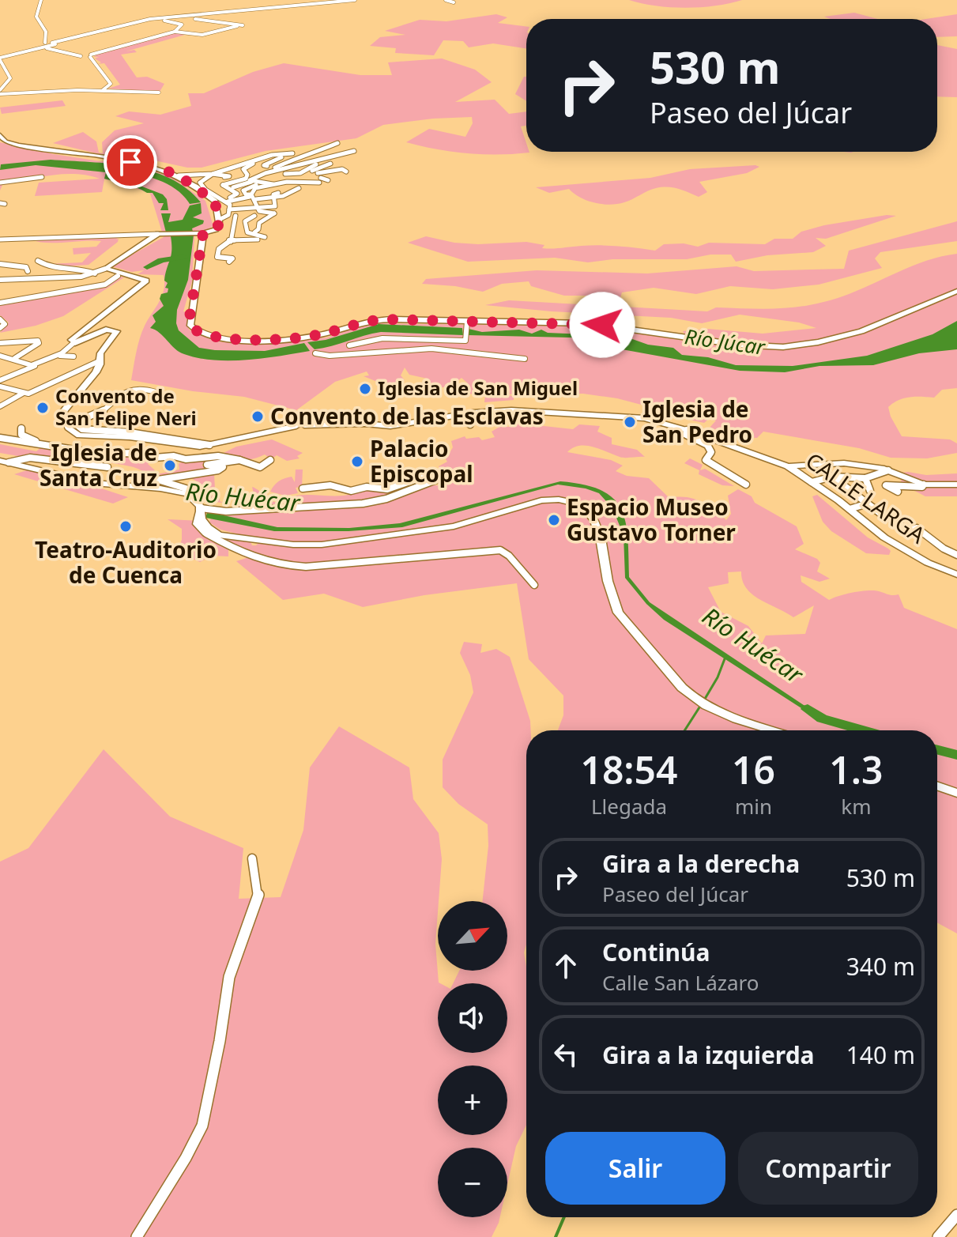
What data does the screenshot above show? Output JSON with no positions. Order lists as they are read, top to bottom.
{
  "streets": {
    "street": ["CALLE LARGA"]
  },
  "water": ["Río Júcar", "Río Huécar"],
  "places": [
    "Iglesia de San Miguel",
    "Convento de San Felipe Neri",
    "Convento de las Esclavas",
    "Iglesia de San Pedro",
    "Palacio Episcopal",
    "Iglesia de Santa Cruz",
    "Espacio Museo Gustavo Torner",
    "Teatro-Auditorio de Cuenca"
  ],
  "north": "top right",
  "page": {
    "turn": ["530 m", "Paseo del Júcar"],
    "eta": [
      "18:54",
      "Llegada",
      "16",
      "min",
      "1.3",
      "km"
    ],
    "list": [
      {
        "name": "Gira a la derecha",
        "note": "Paseo del Júcar",
        "value": "530 m"
      },
      {
        "name": "Continúa",
        "note": "Calle San Lázaro",
        "value": "340 m"
      },
      {
        "name": "Gira a la izquierda",
        "value": "140 m"
      }
    ],
    "map_buttons": ["+", "−"],
    "buttons": ["Salir", "Compartir"]
  }
}
